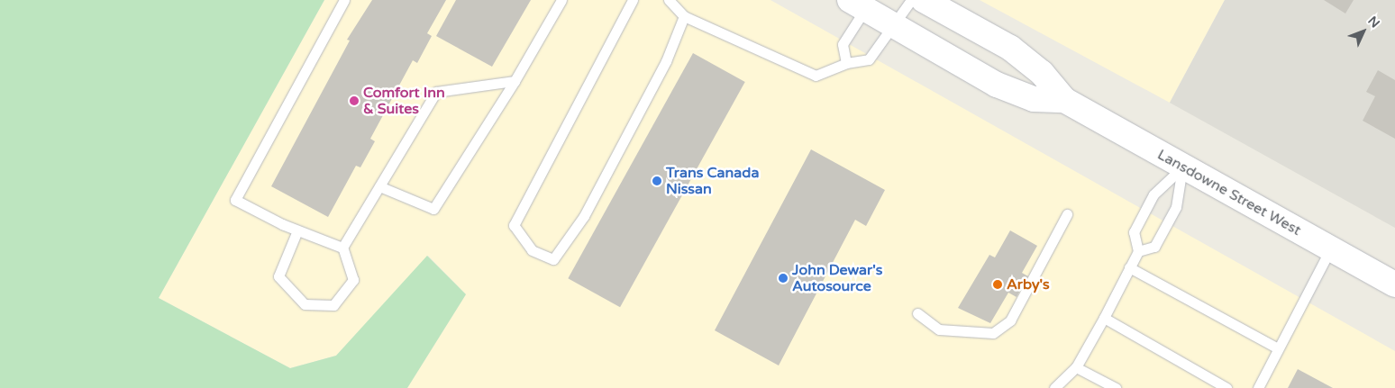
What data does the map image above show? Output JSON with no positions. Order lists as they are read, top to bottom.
{
  "streets": {
    "main road": ["Lansdowne Street West"]
  },
  "places": [
    "Comfort Inn & Suites",
    "Trans Canada Nissan",
    "John Dewar's Autosource",
    "Arby's"
  ],
  "north": "top right"
}
